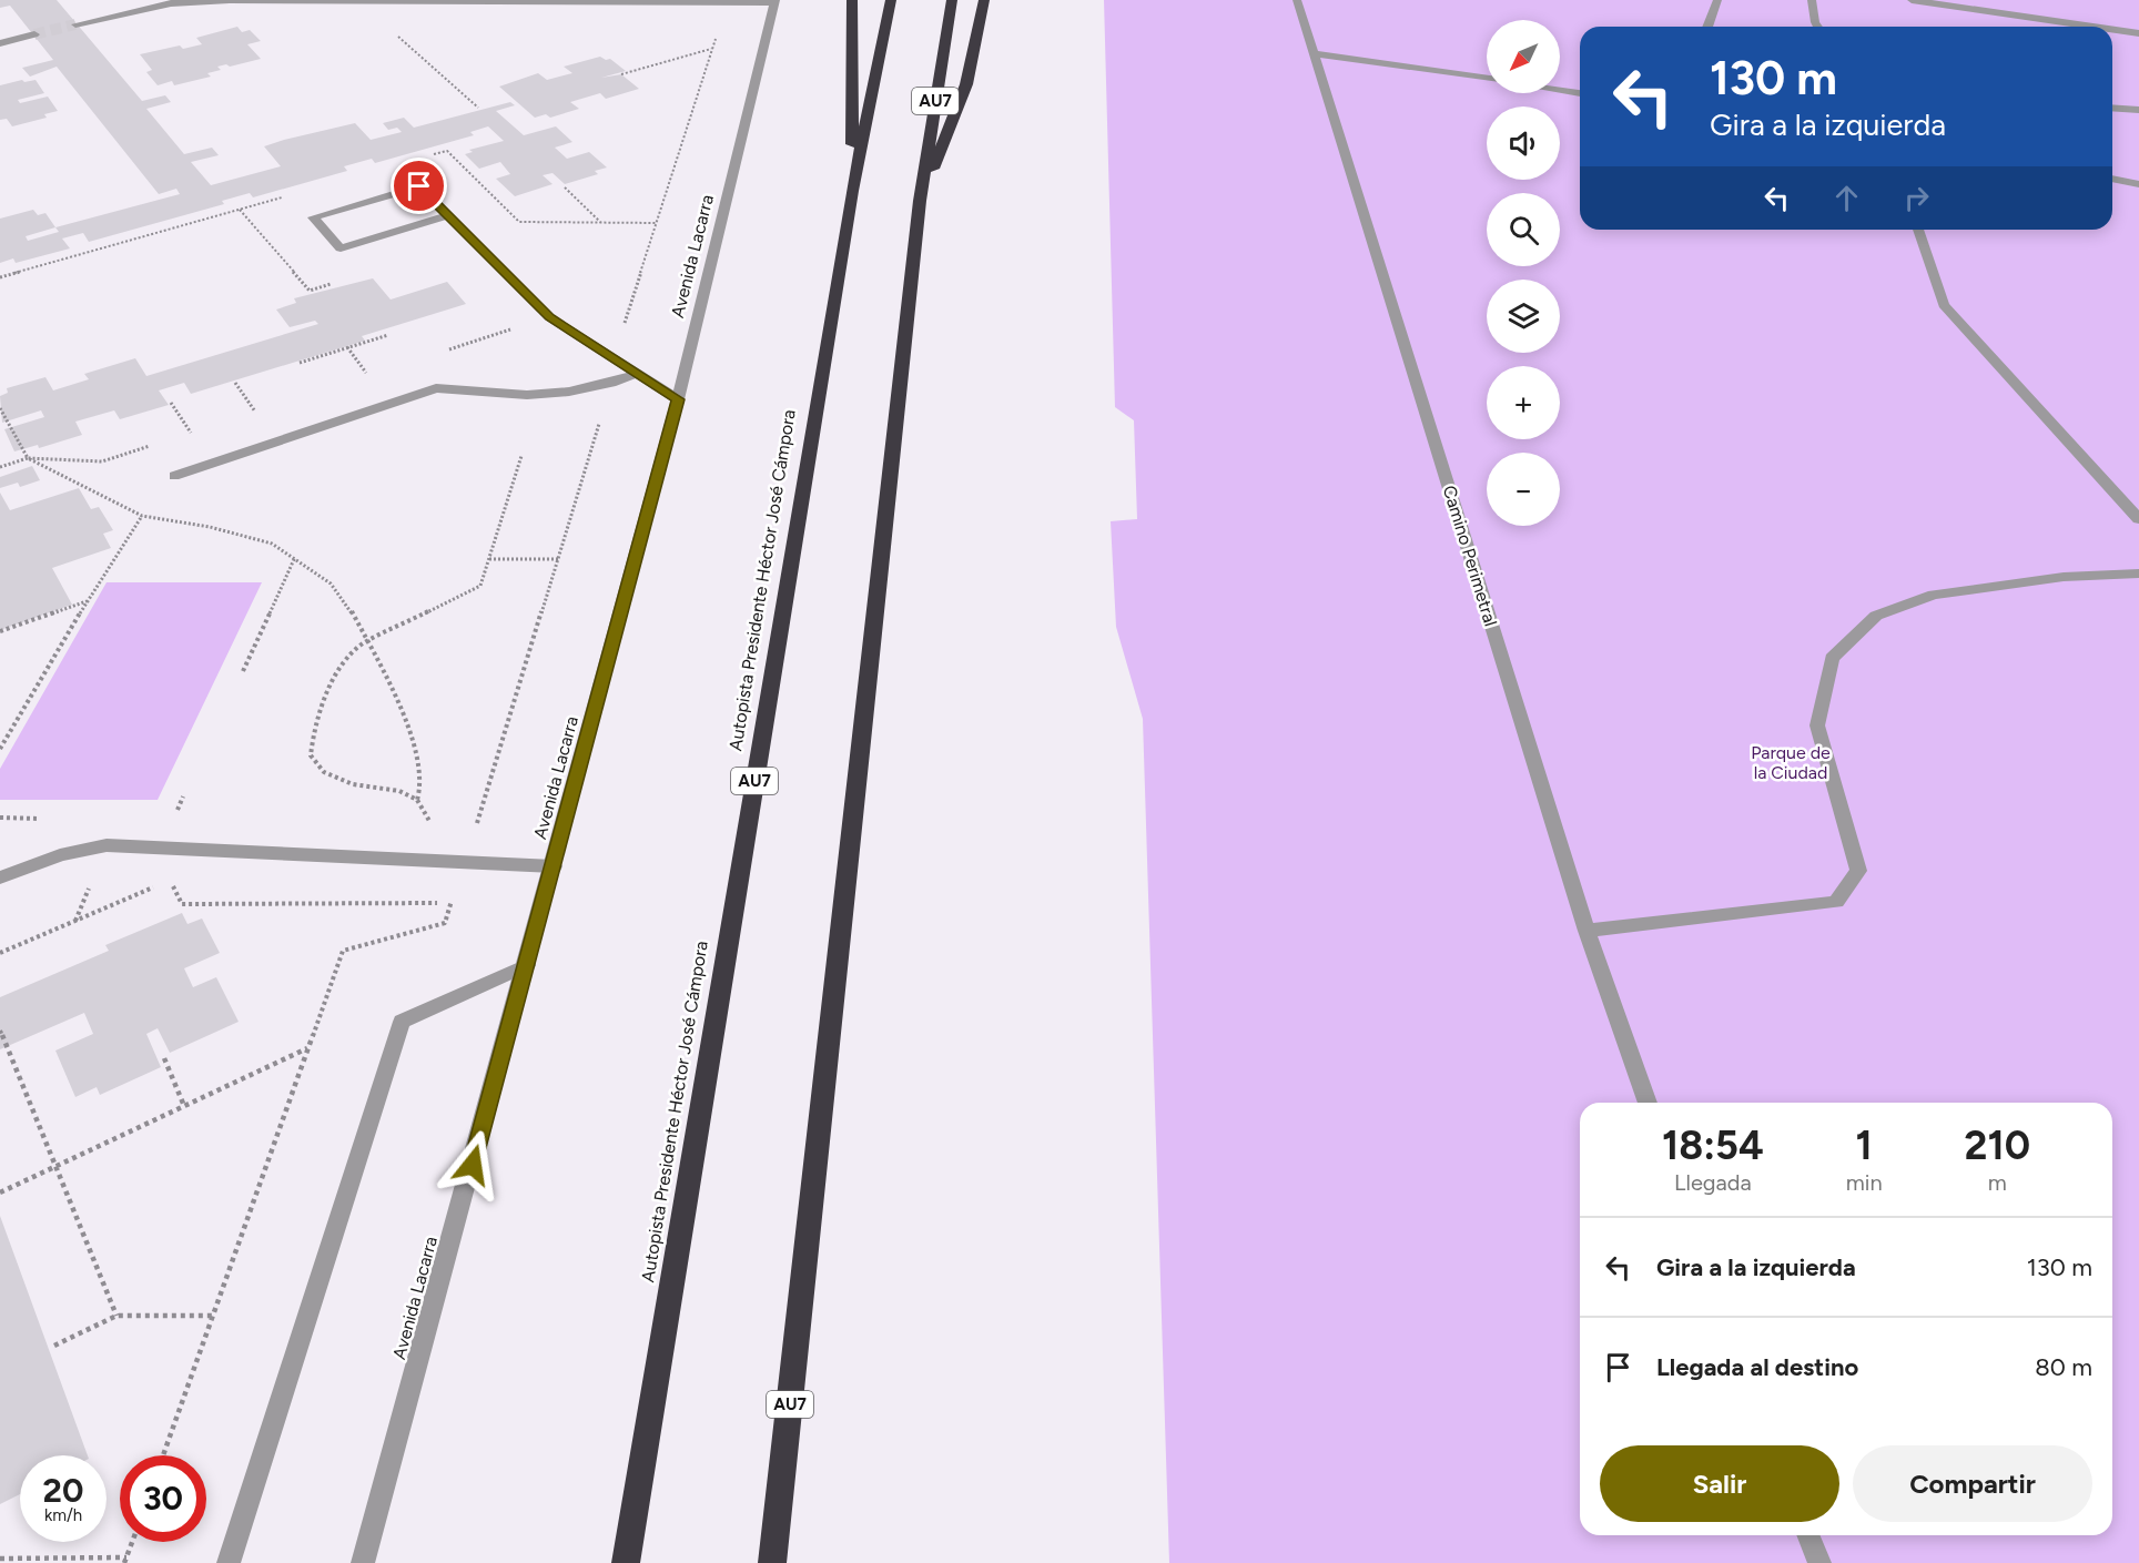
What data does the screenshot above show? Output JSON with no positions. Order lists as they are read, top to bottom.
{
  "streets": {
    "highway": ["AU7", "Autopista Presidente Héctor José Cámpora"],
    "street": ["Avenida Lacarra", "Camino Perimetral"]
  },
  "parks": ["Parque de la Ciudad"],
  "north": "bottom left",
  "page": {
    "map_buttons": ["+", "−"],
    "turn": ["130 m", "Gira a la izquierda"],
    "eta": [
      "18:54",
      "Llegada",
      "1",
      "min",
      "210",
      "m"
    ],
    "list": [
      {
        "name": "Gira a la izquierda",
        "value": "130 m"
      },
      {
        "name": "Llegada al destino",
        "value": "80 m"
      }
    ],
    "buttons": ["Salir", "Compartir"],
    "speed": "20 km/h",
    "limit": "30"
  }
}
